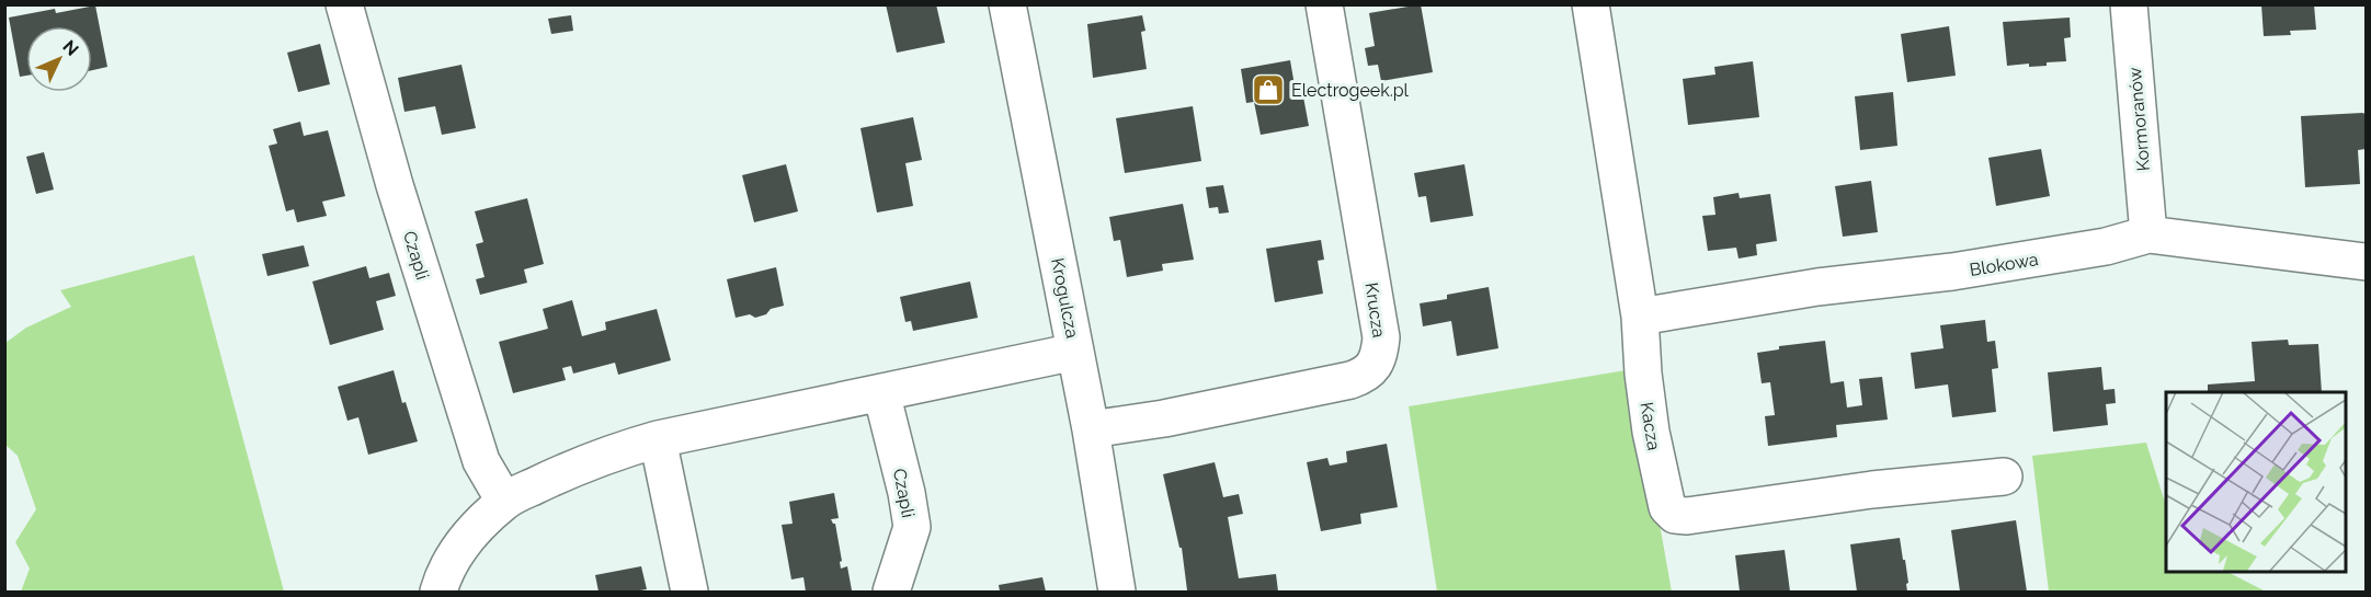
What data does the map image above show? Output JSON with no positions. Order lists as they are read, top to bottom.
{
  "streets": {
    "street": [
      "Kormoranów",
      "Czapli",
      "Blokowa",
      "Krogulcza",
      "Krucza",
      "Kacza"
    ]
  },
  "crossings": [
    ["Kormoranów", "Blokowa"],
    ["Blokowa", "Kacza"],
    ["Krogulcza", "Krucza"]
  ],
  "places": {
    "shop": ["Electrogeek.pl"]
  },
  "north": "top right"
}
